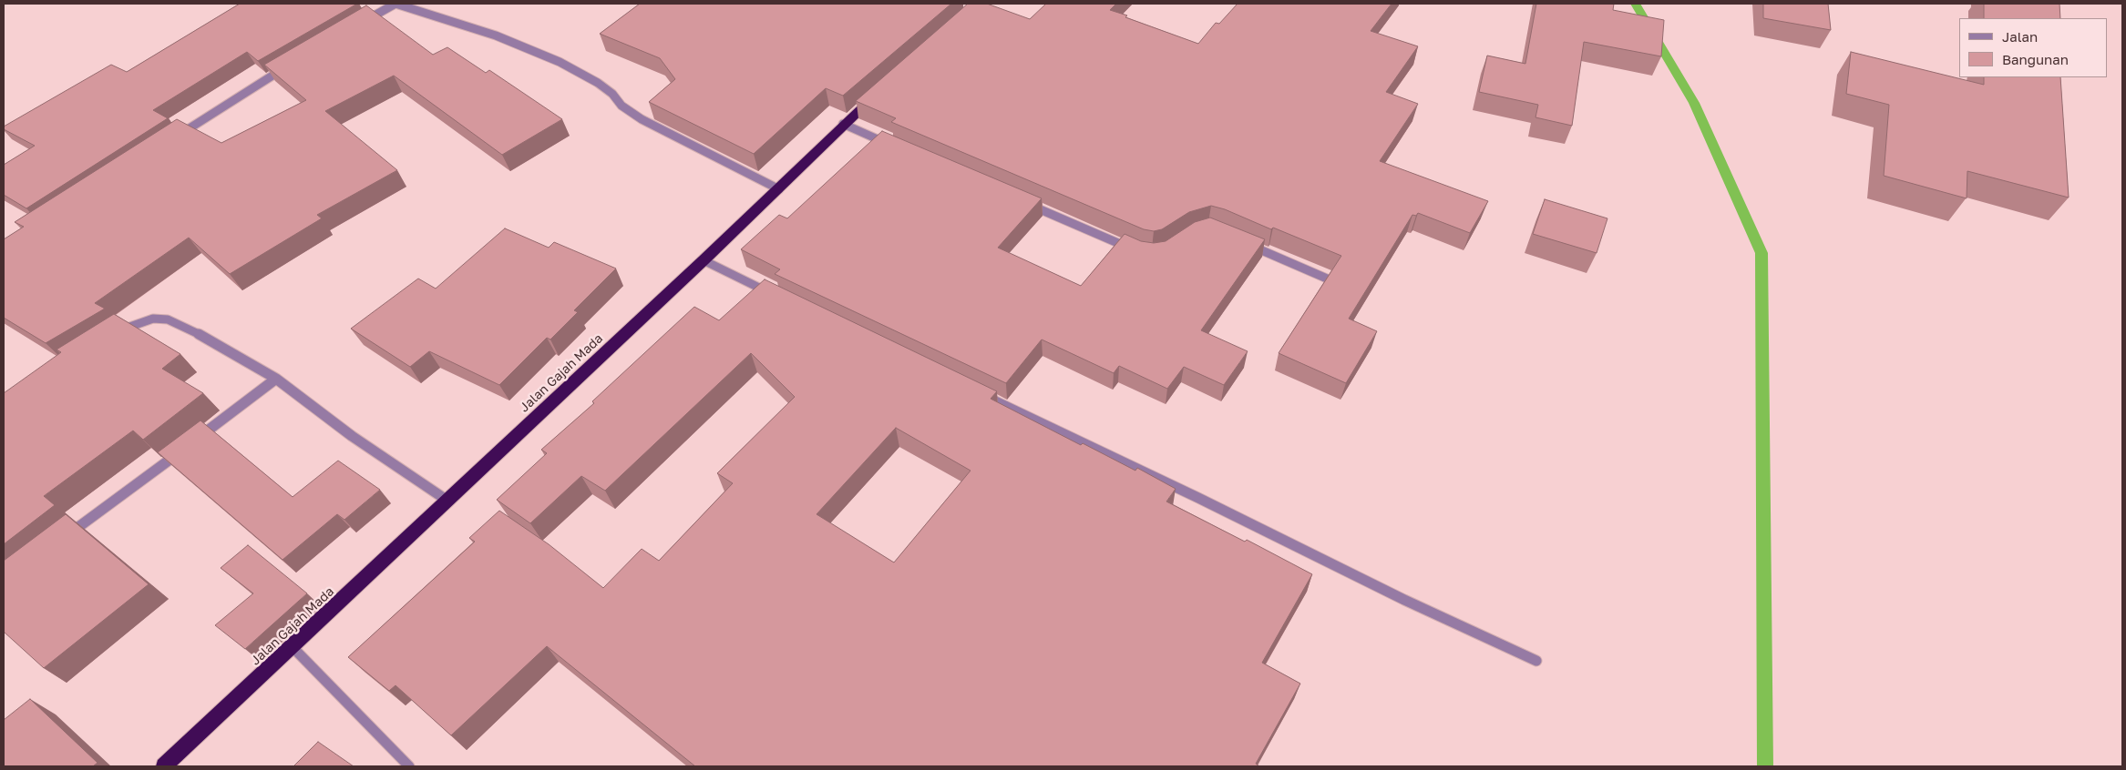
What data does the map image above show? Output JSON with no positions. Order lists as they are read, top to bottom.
{
  "streets": {
    "highway": ["Jalan Gajah Mada"]
  },
  "legend": ["Jalan", "Bangunan"]
}
